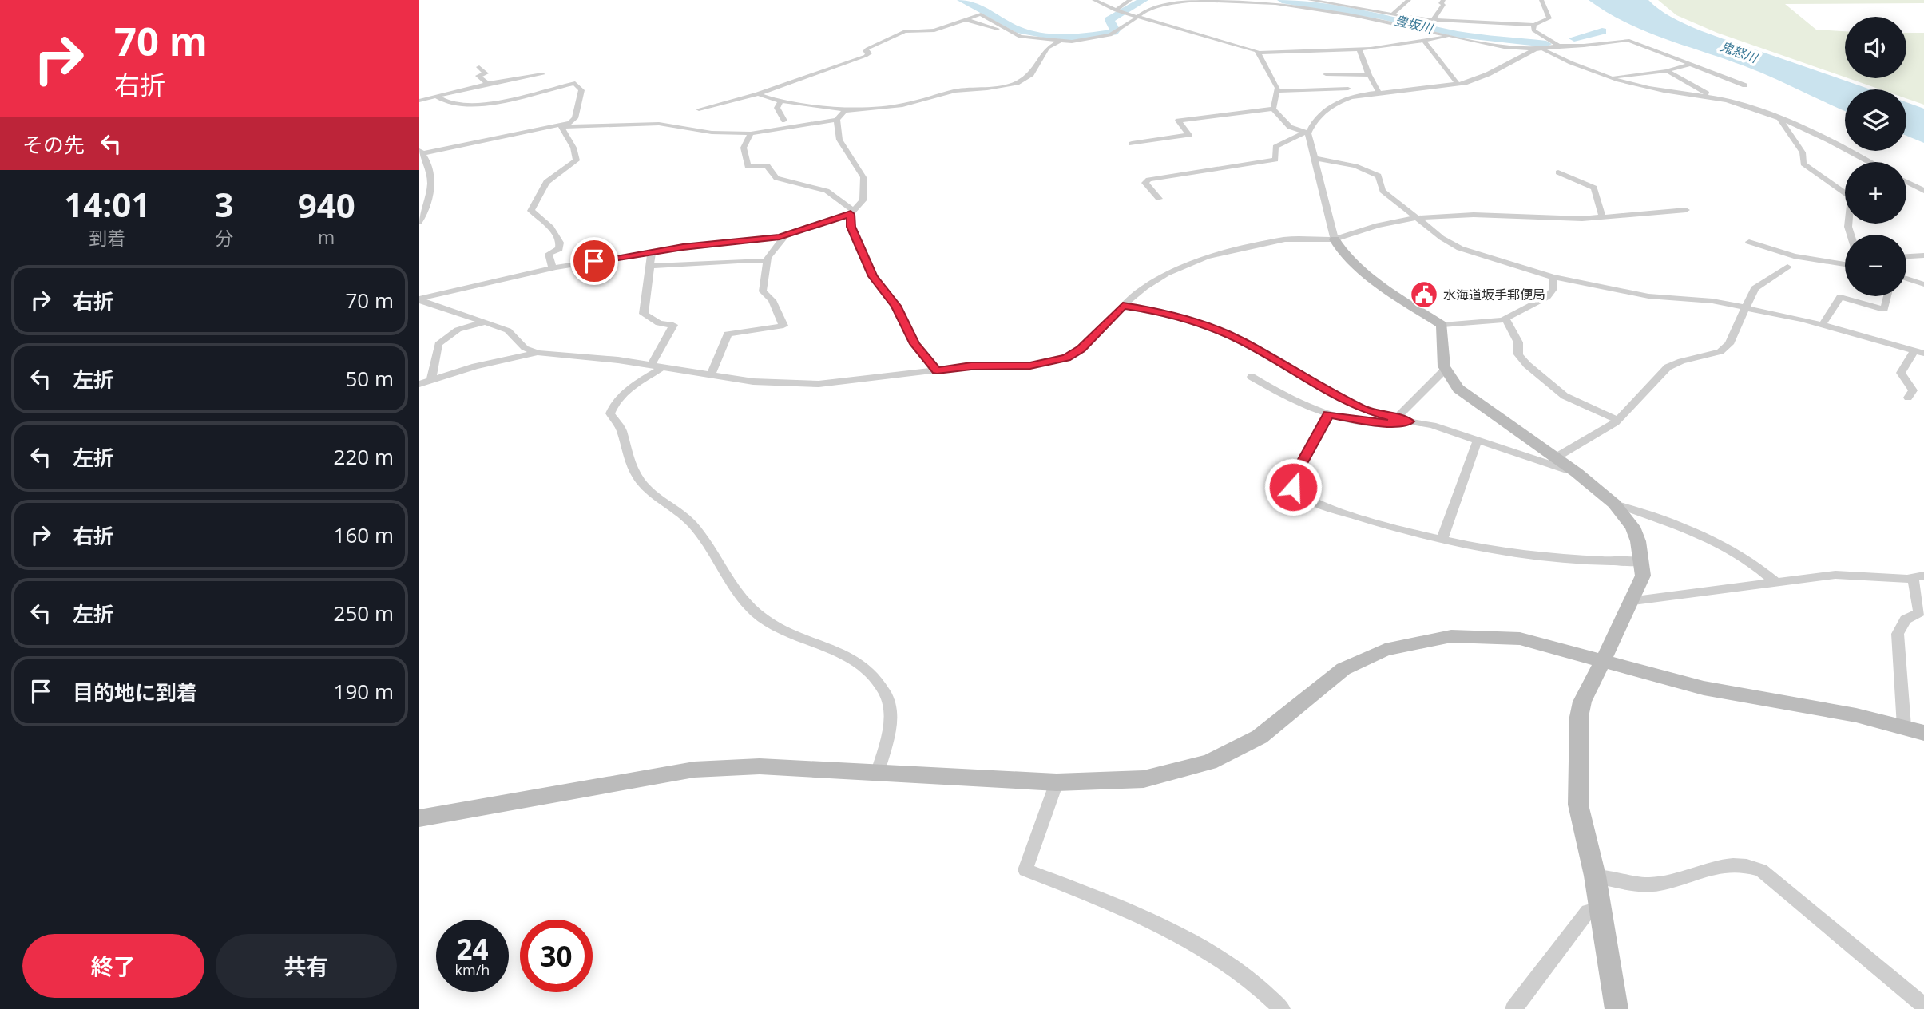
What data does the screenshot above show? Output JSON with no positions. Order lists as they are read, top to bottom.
{
  "water": ["豊坂川", "鬼怒川"],
  "places": {
    "public building": ["水海道坂手郵便局"]
  },
  "page": {
    "turn": ["70 m", "右折"],
    "map_buttons": ["+", "−"],
    "then": "その先",
    "eta": [
      "14:01",
      "到着",
      "3",
      "分",
      "940",
      "m"
    ],
    "list": [
      {
        "name": "右折",
        "value": "70 m"
      },
      {
        "name": "左折",
        "value": "50 m"
      },
      {
        "name": "左折",
        "value": "220 m"
      },
      {
        "name": "右折",
        "value": "160 m"
      },
      {
        "name": "左折",
        "value": "250 m"
      },
      {
        "name": "目的地に到着",
        "value": "190 m"
      }
    ],
    "speed": "24 km/h",
    "limit": "30",
    "buttons": ["終了", "共有"]
  }
}
